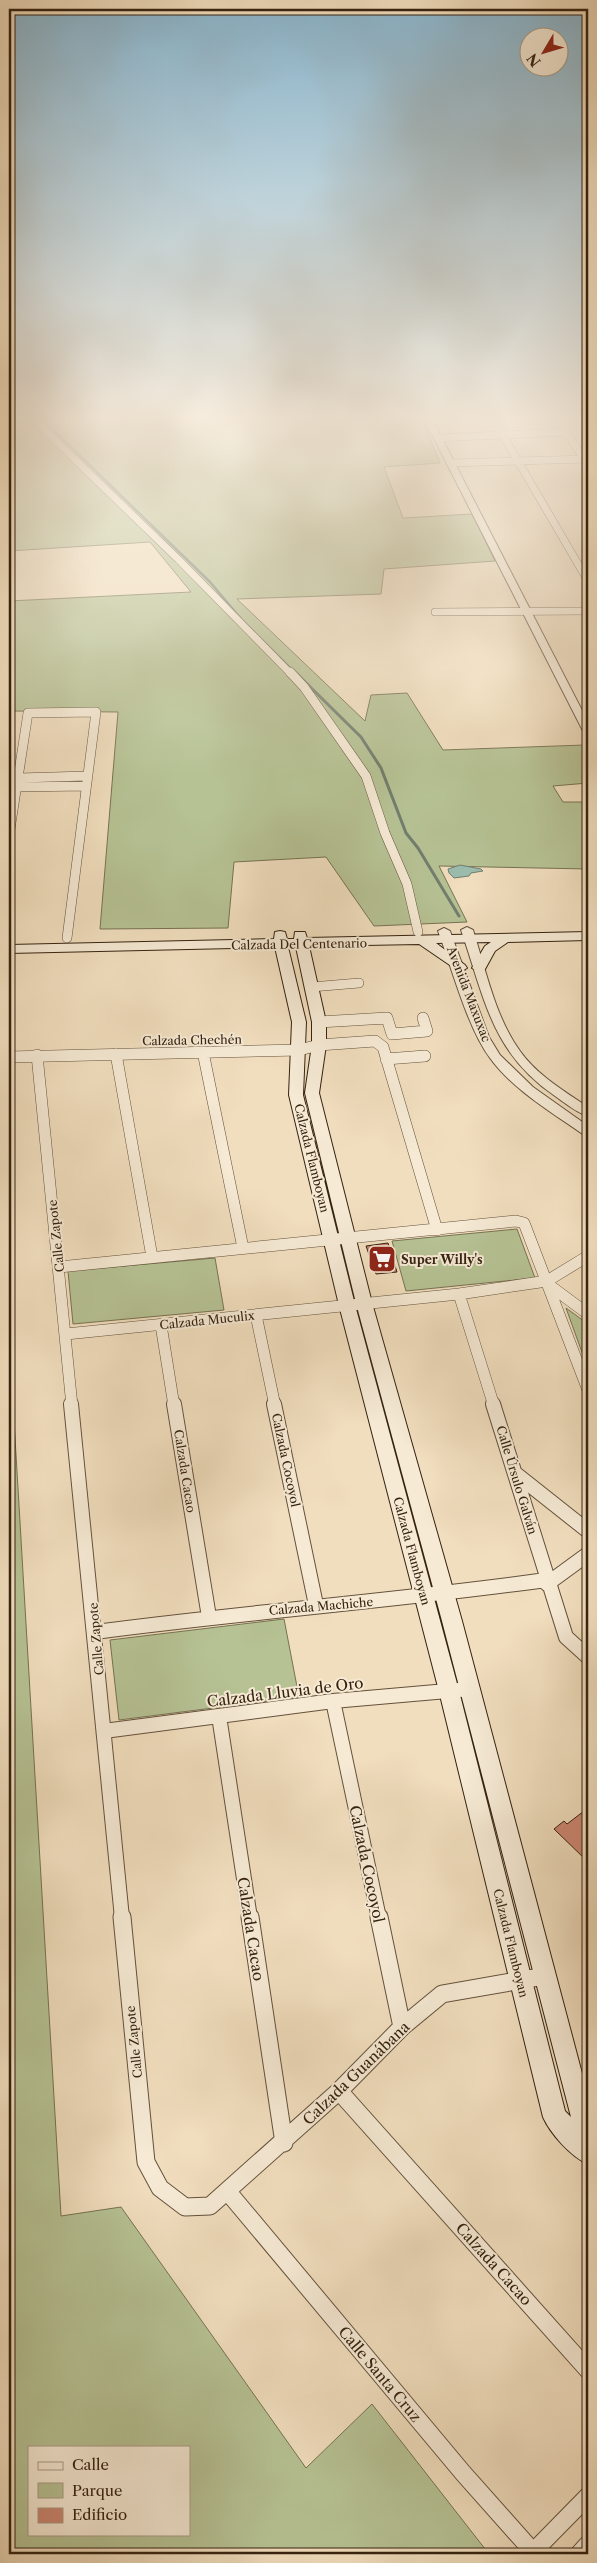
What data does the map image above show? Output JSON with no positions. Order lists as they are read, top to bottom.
{
  "streets": {
    "main road": ["Calzada Del Centenario", "Calzada Flamboyan"],
    "street": [
      "Avenida Maxuxac",
      "Calzada Chechén",
      "Calle Zapote",
      "Calzada Muculix",
      "Calzada Cocoyol",
      "Calzada Cacao",
      "Calle Úrsulo Galván",
      "Calzada Machiche",
      "Calzada Lluvia de Oro",
      "Calzada Guanábana",
      "Calle Santa Cruz"
    ]
  },
  "crossings": [
    ["Calzada Del Centenario", "Avenida Maxuxac"],
    ["Calzada Del Centenario", "Calzada Flamboyan"],
    ["Calzada Chechén", "Calzada Flamboyan"],
    ["Calzada Chechén", "Calle Zapote"],
    ["Calzada Flamboyan", "Calzada Muculix"],
    ["Calzada Flamboyan", "Calzada Machiche"],
    ["Calzada Flamboyan", "Calzada Lluvia de Oro"],
    ["Calzada Flamboyan", "Calzada Guanábana"],
    ["Calle Zapote", "Calzada Muculix"],
    ["Calle Zapote", "Calzada Machiche"],
    ["Calle Zapote", "Calzada Lluvia de Oro"],
    ["Calle Zapote", "Calzada Guanábana"],
    ["Calzada Muculix", "Calzada Cocoyol"],
    ["Calzada Muculix", "Calzada Cacao"],
    ["Calzada Muculix", "Calle Úrsulo Galván"],
    ["Calzada Cocoyol", "Calzada Machiche"],
    ["Calzada Cocoyol", "Calzada Lluvia de Oro"],
    ["Calzada Cocoyol", "Calzada Guanábana"],
    ["Calzada Cacao", "Calzada Machiche"],
    ["Calzada Cacao", "Calzada Lluvia de Oro"],
    ["Calzada Cacao", "Calzada Guanábana"],
    ["Calle Úrsulo Galván", "Calzada Machiche"],
    ["Calzada Guanábana", "Calle Santa Cruz"]
  ],
  "places": {
    "supermarket": ["Super Willy's"]
  },
  "legend": ["Calle", "Parque", "Edificio"],
  "north": "bottom left"
}
